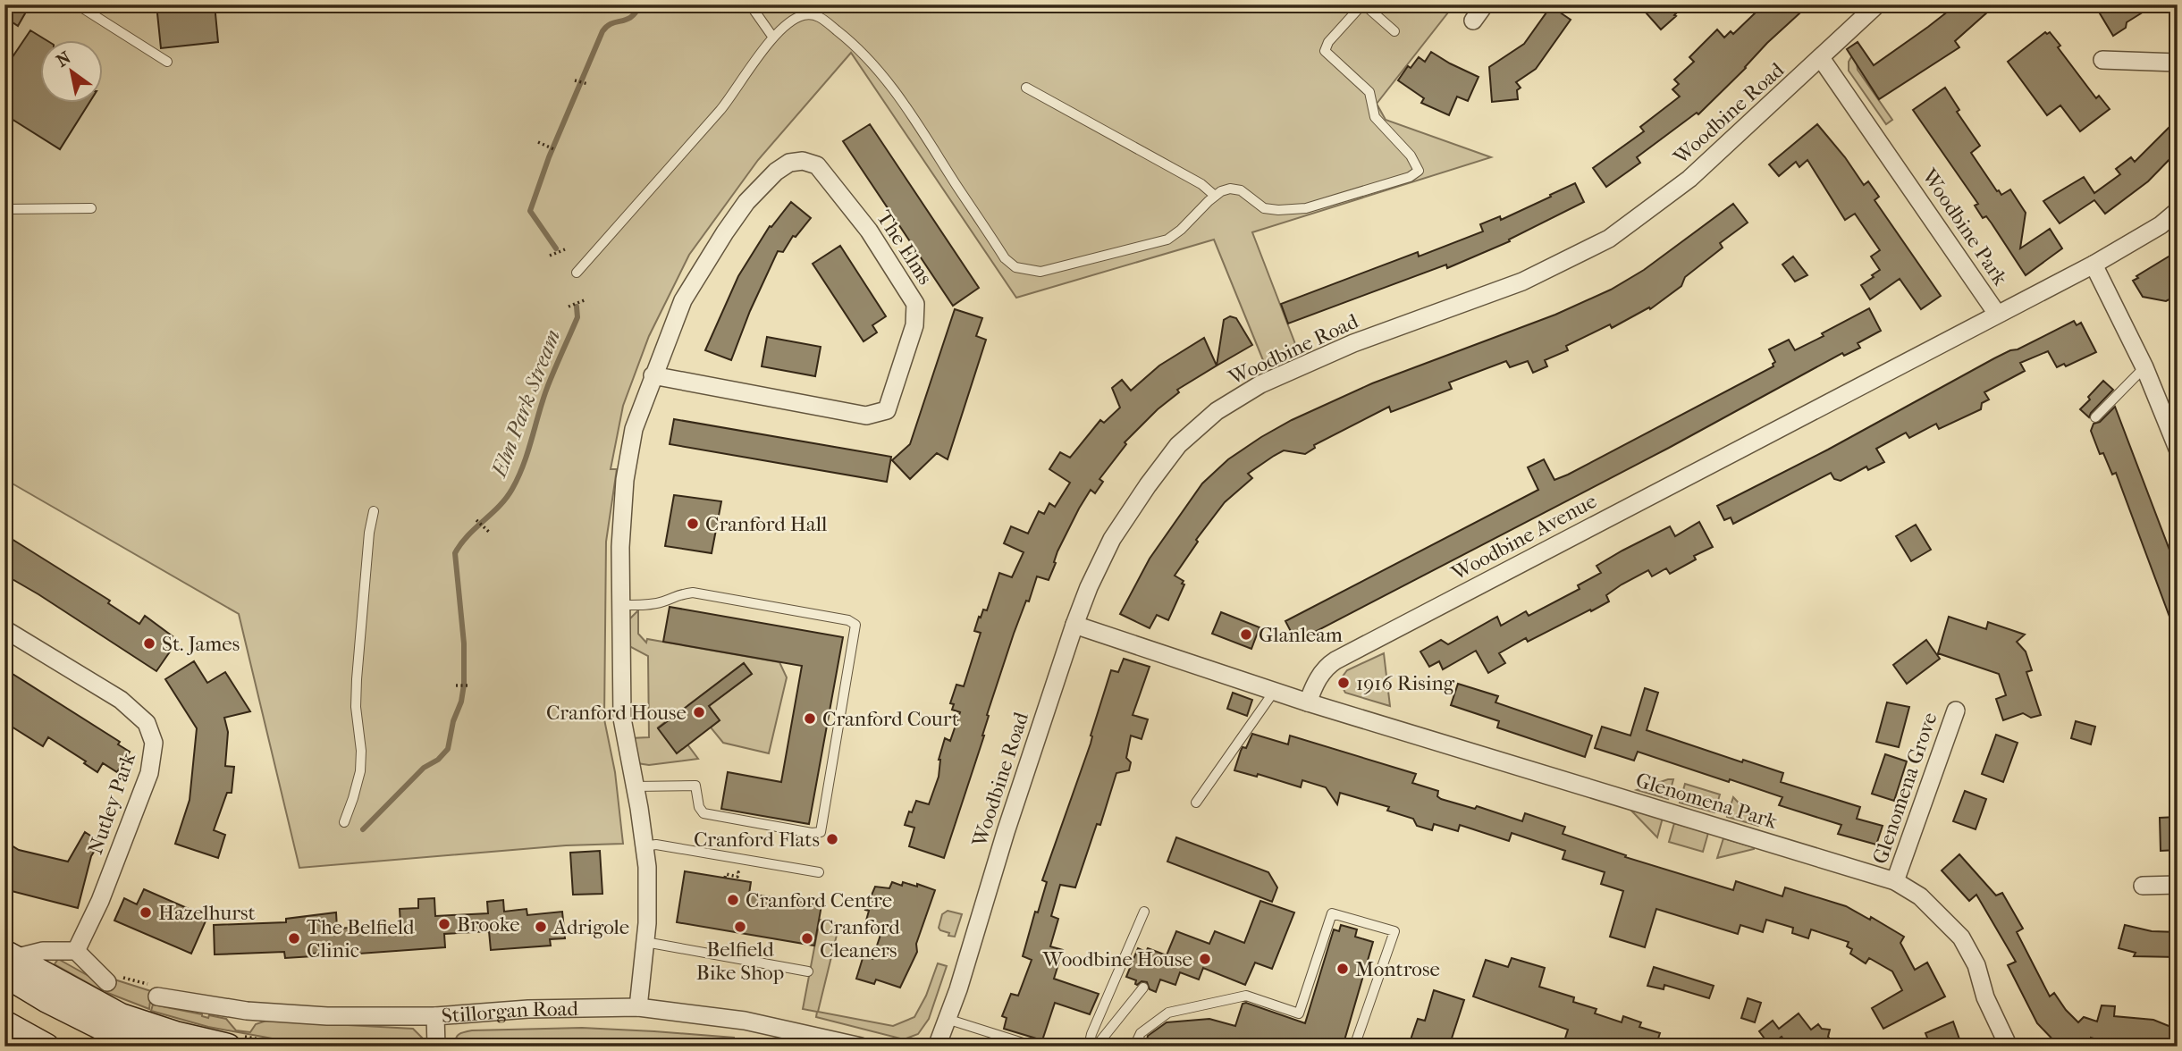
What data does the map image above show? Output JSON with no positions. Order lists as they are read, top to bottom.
{
  "streets": {
    "street": [
      "Woodbine Road",
      "Woodbine Park",
      "The Elms",
      "Woodbine Avenue",
      "Glenomena Grove",
      "Glenomena Park",
      "Nutley Park",
      "Stillorgan Road"
    ]
  },
  "crossings": [
    ["Woodbine Road", "Woodbine Park"],
    ["Woodbine Park", "Woodbine Avenue"],
    ["The Elms", "Stillorgan Road"],
    ["Woodbine Avenue", "Glenomena Park"],
    ["Glenomena Grove", "Glenomena Park"]
  ],
  "water": ["Elm Park Stream"],
  "places": [
    "Cranford Hall",
    "Glanleam",
    "St. James",
    "1916 Rising",
    "Cranford House",
    "Cranford Court",
    "Cranford Flats",
    "Cranford Centre",
    "Hazelhurst",
    "Brooke",
    "Adrigole",
    "Belfield Bike Shop",
    "The Belfield Clinic",
    "Cranford Cleaners",
    "Woodbine House",
    "Montrose"
  ],
  "north": "top left"
}
